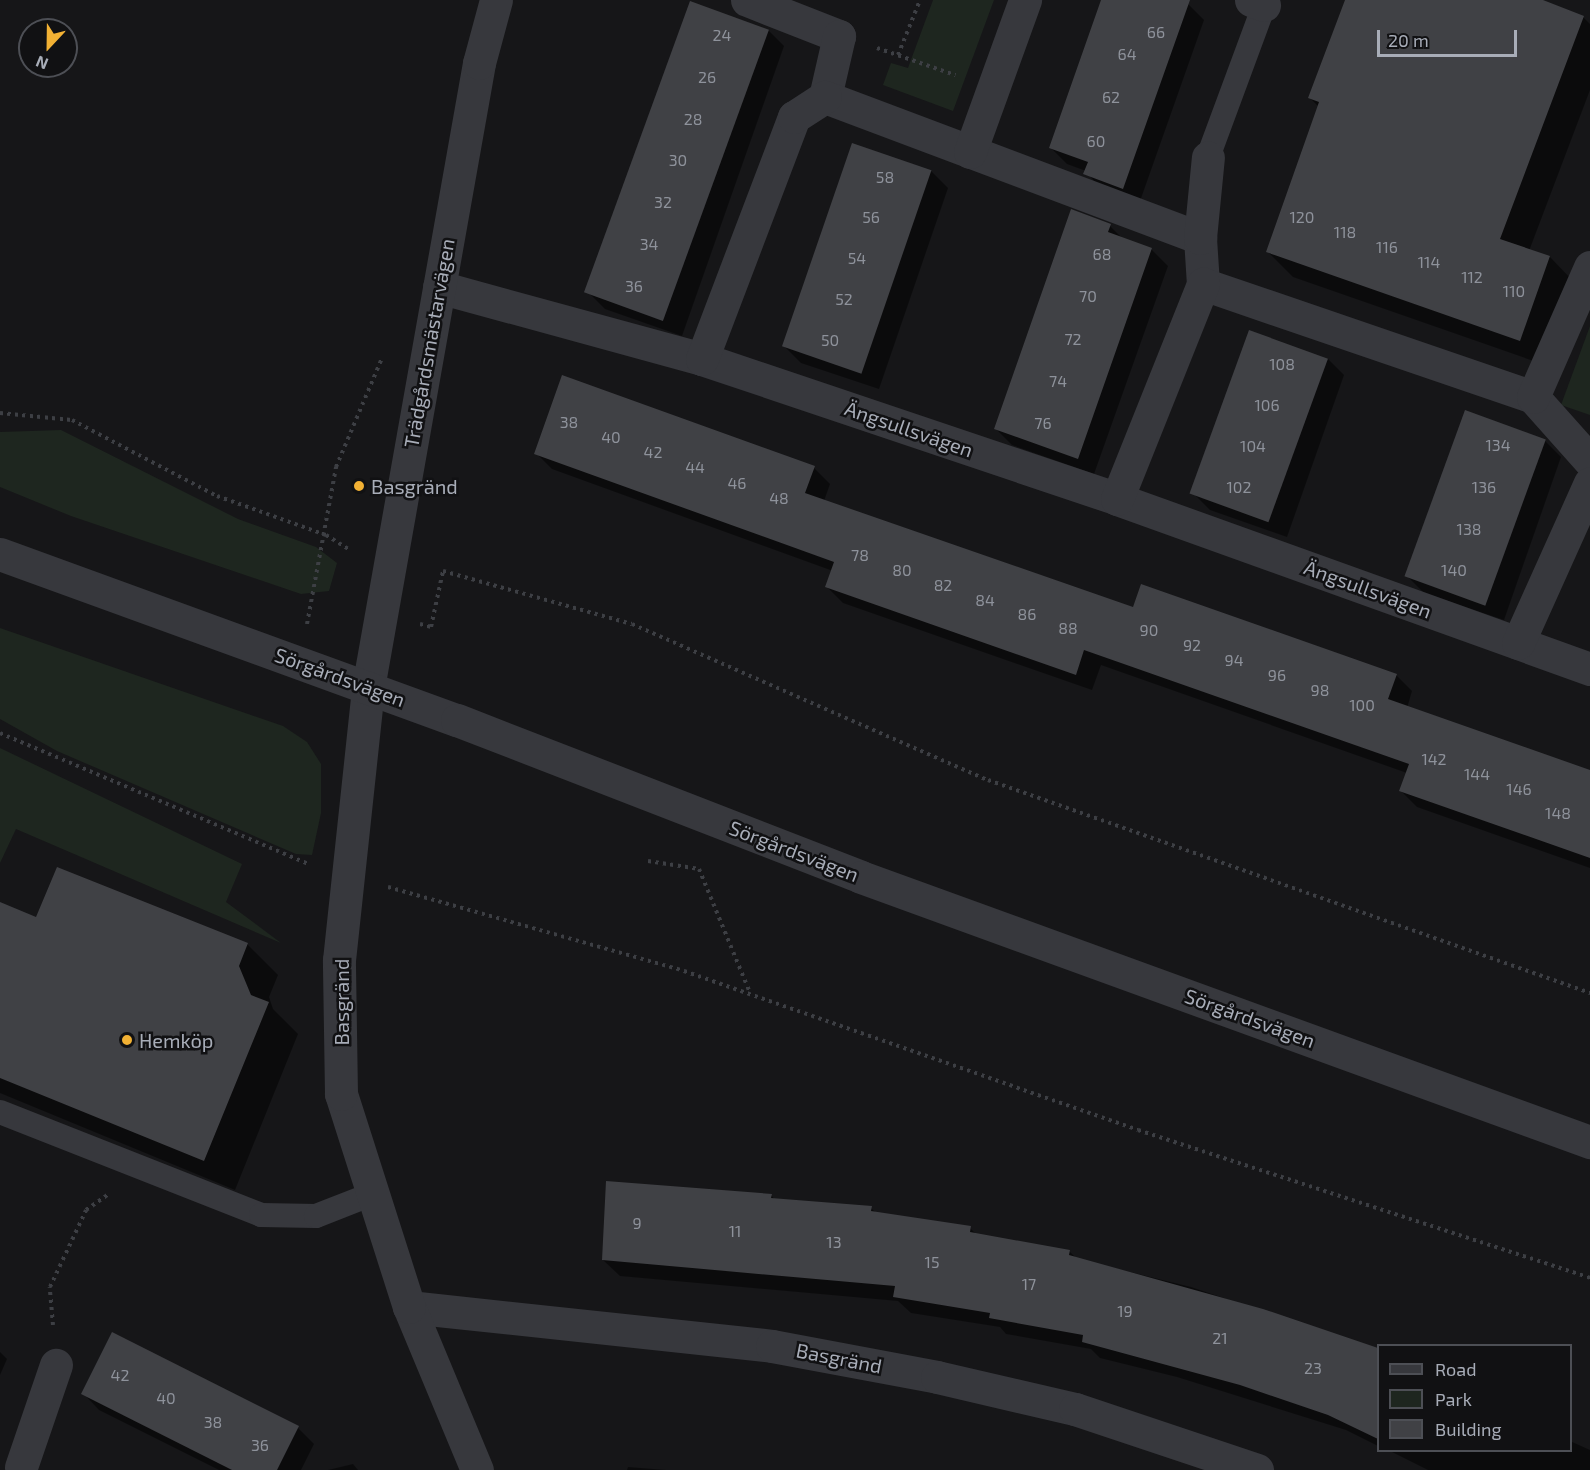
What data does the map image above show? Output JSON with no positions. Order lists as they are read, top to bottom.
{
  "streets": {
    "street": [
      "Trädgårdsmästarvägen",
      "Ängsullsvägen",
      "Sörgårdsvägen",
      "Basgränd"
    ]
  },
  "crossings": [
    ["Trädgårdsmästarvägen", "Ängsullsvägen"],
    ["Trädgårdsmästarvägen", "Sörgårdsvägen"],
    ["Trädgårdsmästarvägen", "Basgränd"],
    ["Sörgårdsvägen", "Basgränd"]
  ],
  "places": ["Basgränd", "Hemköp"],
  "house_numbers": [
    "66",
    "24",
    "64",
    "26",
    "62",
    "28",
    "60",
    "30",
    "58",
    "32",
    "56",
    "120",
    "118",
    "34",
    "116",
    "68",
    "54",
    "114",
    "112",
    "36",
    "110",
    "70",
    "52",
    "72",
    "50",
    "108",
    "74",
    "106",
    "38",
    "76",
    "40",
    "134",
    "104",
    "42",
    "44",
    "46",
    "102",
    "136",
    "48",
    "138",
    "78",
    "80",
    "140",
    "82",
    "84",
    "86",
    "88",
    "90",
    "92",
    "94",
    "96",
    "98",
    "100",
    "142",
    "144",
    "146",
    "148",
    "9",
    "11",
    "13",
    "15",
    "17",
    "19",
    "21",
    "23",
    "42",
    "40",
    "38",
    "36"
  ],
  "legend": ["Road", "Park", "Building"],
  "scale_bar": "20 m",
  "north": "bottom"
}
